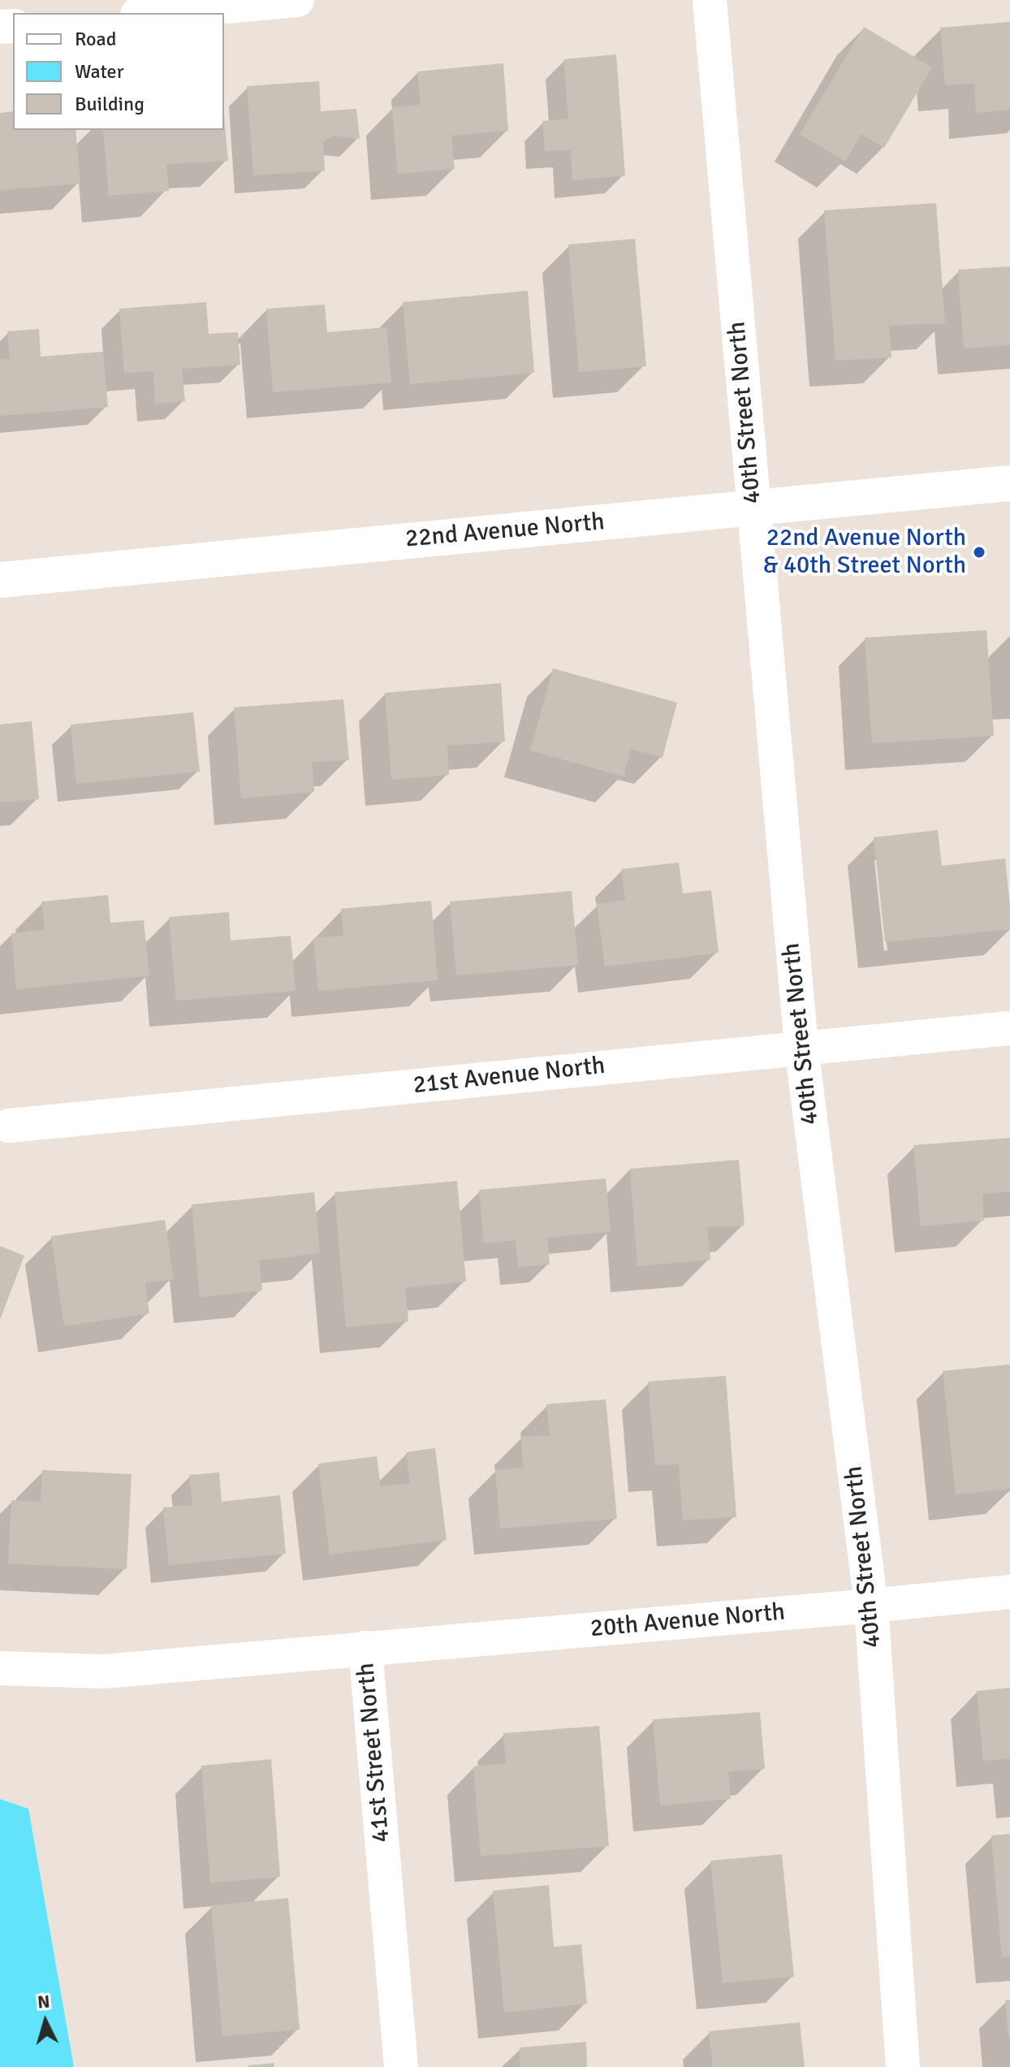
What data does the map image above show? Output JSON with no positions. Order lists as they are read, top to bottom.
{
  "streets": {
    "main road": ["22nd Avenue North"],
    "street": [
      "40th Street North",
      "21st Avenue North",
      "20th Avenue North",
      "41st Street North"
    ]
  },
  "crossings": [
    ["40th Street North", "22nd Avenue North"],
    ["40th Street North", "21st Avenue North"],
    ["40th Street North", "20th Avenue North"],
    ["20th Avenue North", "41st Street North"]
  ],
  "places": ["22nd Avenue North & 40th Street North"],
  "legend": ["Road", "Water", "Building"],
  "north": "top"
}
